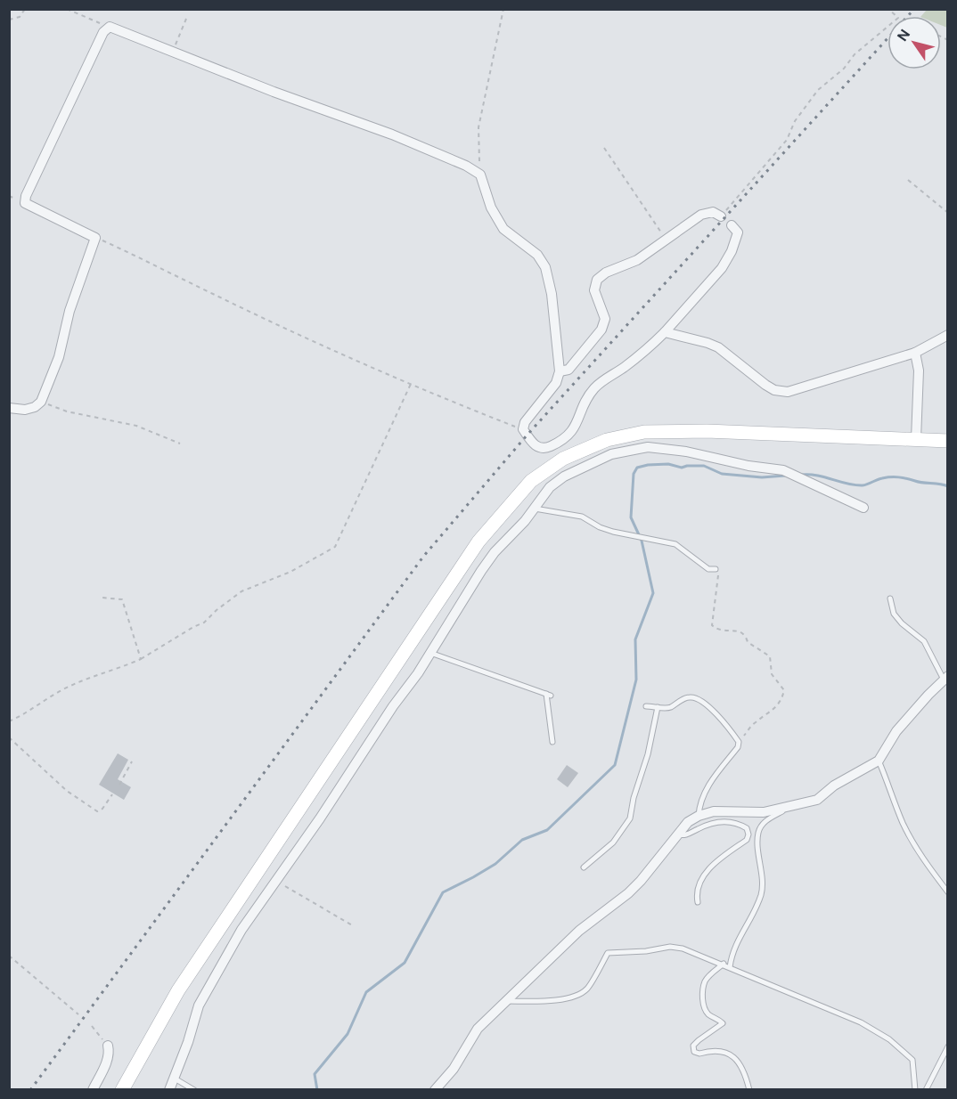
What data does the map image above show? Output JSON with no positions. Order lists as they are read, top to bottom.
{
  "north": "top left"
}
